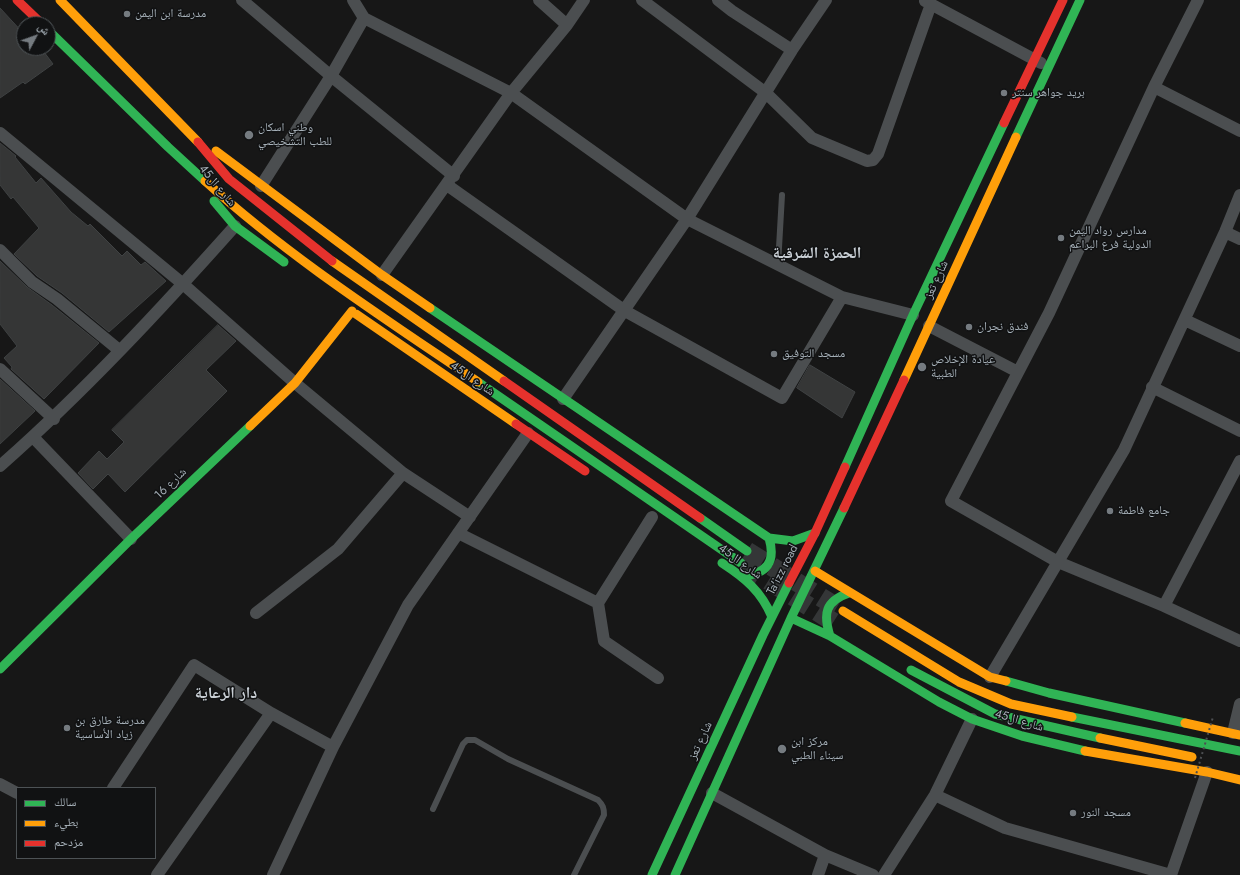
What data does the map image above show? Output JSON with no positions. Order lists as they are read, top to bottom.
{
  "streets": {
    "main road": [
      "شارع ال45",
      "شارع تعز",
      "شارع 16",
      "Ta'izz road"
    ]
  },
  "crossings": [
    ["شارع ال45", "شارع تعز"],
    ["شارع ال45", "شارع 16"],
    ["شارع ال45", "Ta'izz road"],
    ["شارع تعز", "Ta'izz road"]
  ],
  "districts": ["الحمزة الشرقية", "دار الرعاية"],
  "places": [
    "مدرسة ابن اليمن",
    "بريد جواهر سنتر",
    "وطني اسكان للطب التشخيصي",
    "مدارس رواد اليمن الدولية فرع البراعم",
    "فندق نجران",
    "مسجد التوفيق",
    "عيادة الإخلاص الطبية",
    "جامع فاطمة",
    "مدرسة طارق بن زياد الأساسية",
    "مركز ابن سيناء الطبي",
    "مسجد النور"
  ],
  "legend": ["سالك", "بطيء", "مزدحم"],
  "north": "top right"
}
